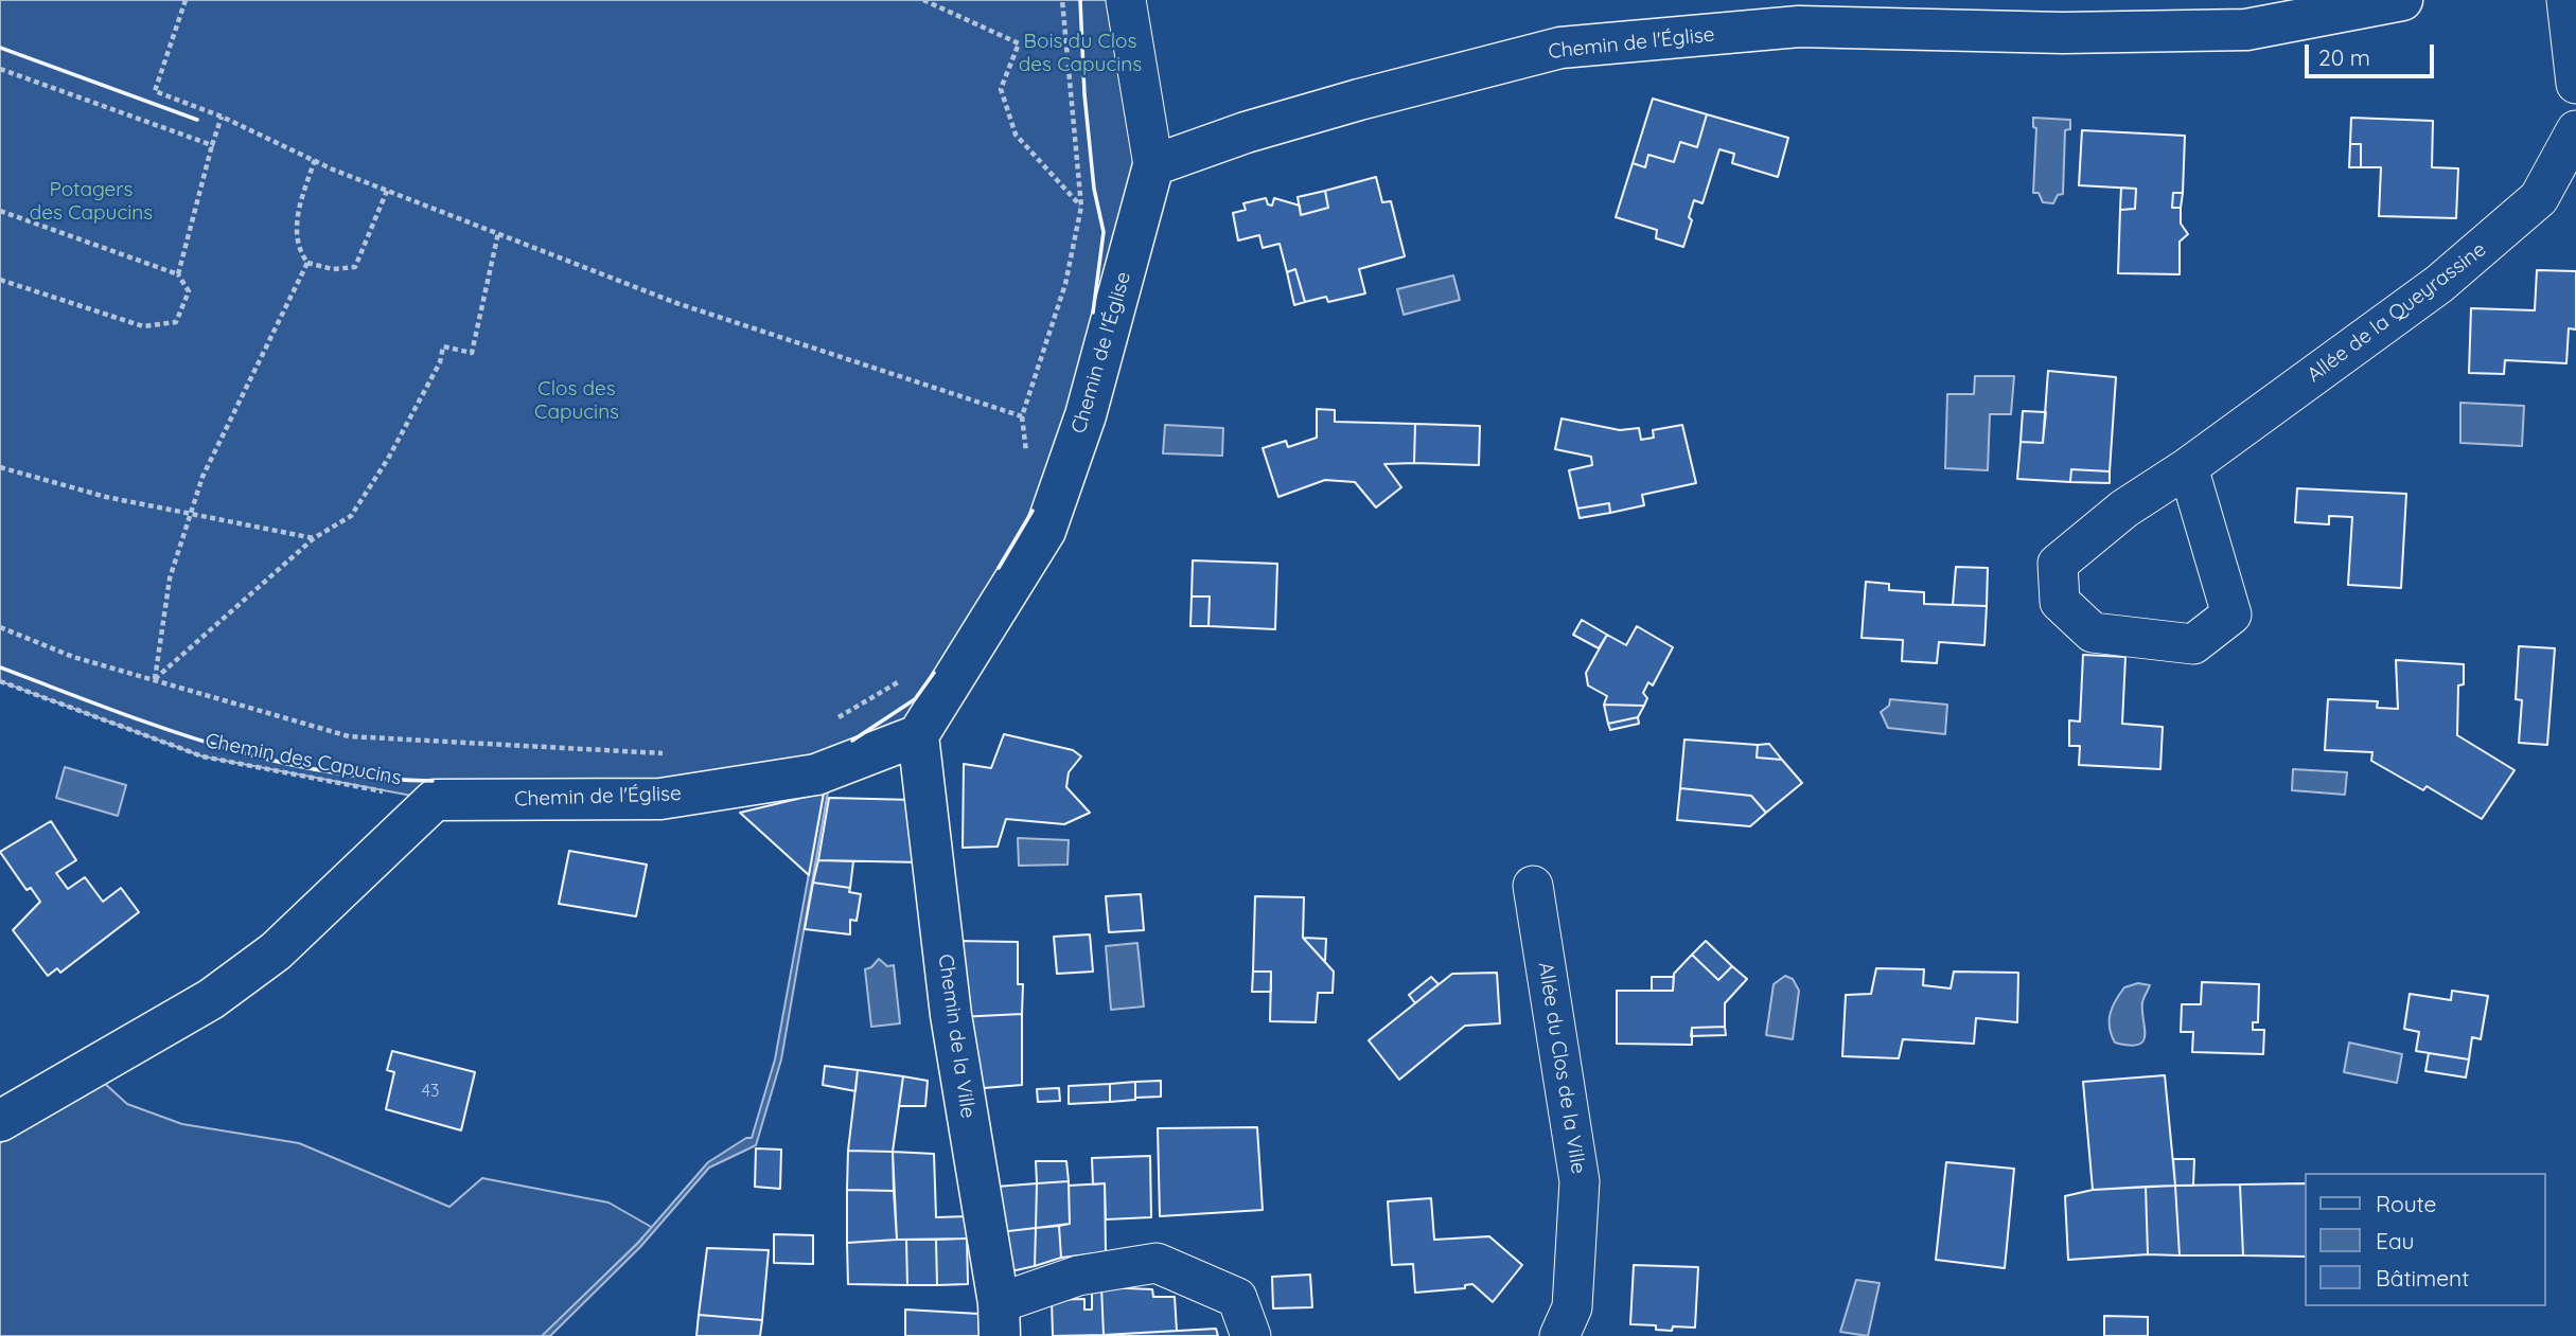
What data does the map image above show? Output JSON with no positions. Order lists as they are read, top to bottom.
{
  "streets": {
    "street": [
      "Chemin de l'Église",
      "Allée de la Queyrassine",
      "Chemin de la Ville",
      "Allée du Clos de la Ville"
    ],
    "path": ["Chemin des Capucins"]
  },
  "crossings": [
    ["Chemin de l'Église", "Chemin des Capucins"],
    ["Chemin de l'Église", "Chemin de la Ville"]
  ],
  "parks": ["Bois du Clos des Capucins", "Potagers des Capucins", "Clos des Capucins"],
  "house_numbers": ["43"],
  "legend": ["Route", "Eau", "Bâtiment"],
  "scale_bar": "20 m"
}
